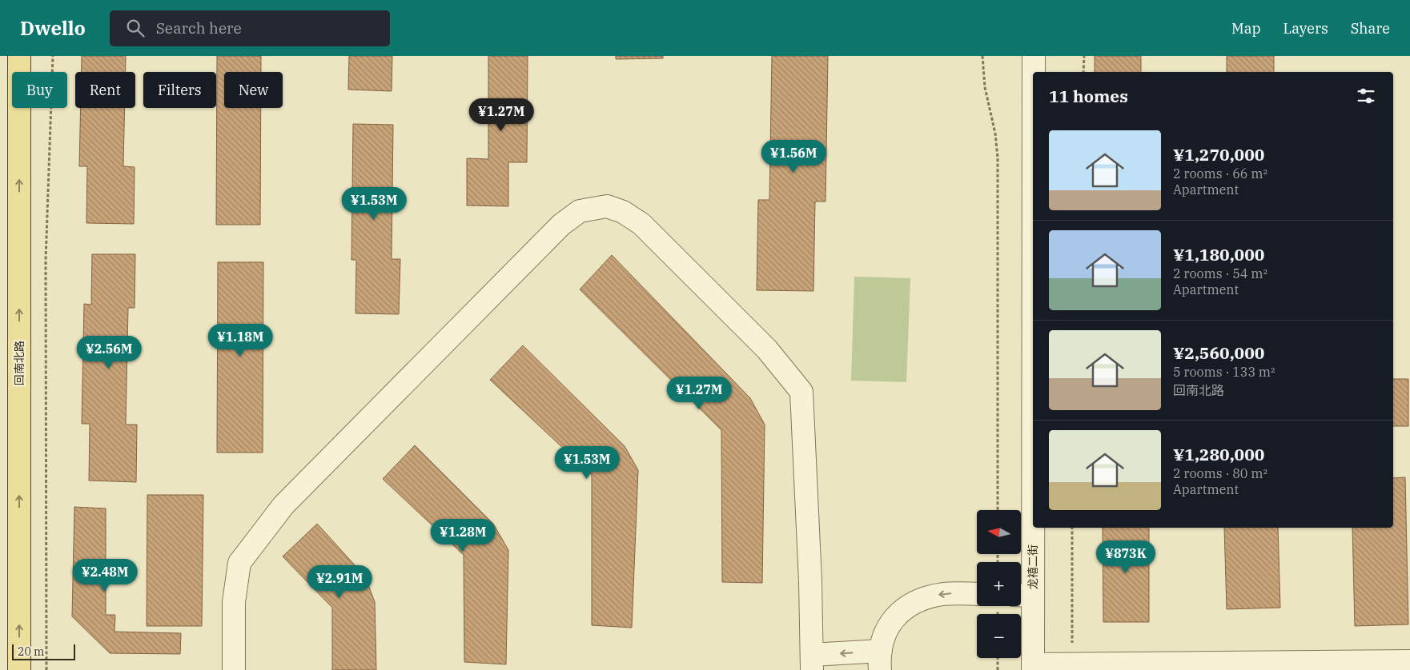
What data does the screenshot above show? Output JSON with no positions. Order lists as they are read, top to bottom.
{
  "streets": {
    "main road": ["回南北路"],
    "street": ["龙禧二街"]
  },
  "one_way": ["回南北路"],
  "scale_bar": "20 m",
  "north": "left",
  "page": {
    "header": "Dwello",
    "search": "Search here",
    "nav": ["Map", "Layers", "Share"],
    "chip": [
      "Buy",
      "Rent",
      "Filters",
      "New"
    ],
    "heading": "11 homes",
    "price": [
      "¥1.27M",
      "¥1.56M",
      "¥1.53M",
      "¥1.18M",
      "¥2.56M",
      "¥1.27M",
      "¥1.53M",
      "¥1.28M",
      "¥873K",
      "¥2.48M",
      "¥2.91M"
    ],
    "list": [
      {
        "name": "¥1,270,000",
        "note": "2 rooms · 66 m² · Apartment"
      },
      {
        "name": "¥1,180,000",
        "note": "2 rooms · 54 m² · Apartment"
      },
      {
        "name": "¥2,560,000",
        "note": "5 rooms · 133 m² · 回南北路"
      },
      {
        "name": "¥1,280,000",
        "note": "2 rooms · 80 m² · Apartment"
      }
    ],
    "map_buttons": ["+", "−"],
    "scale": "20 m"
  }
}
